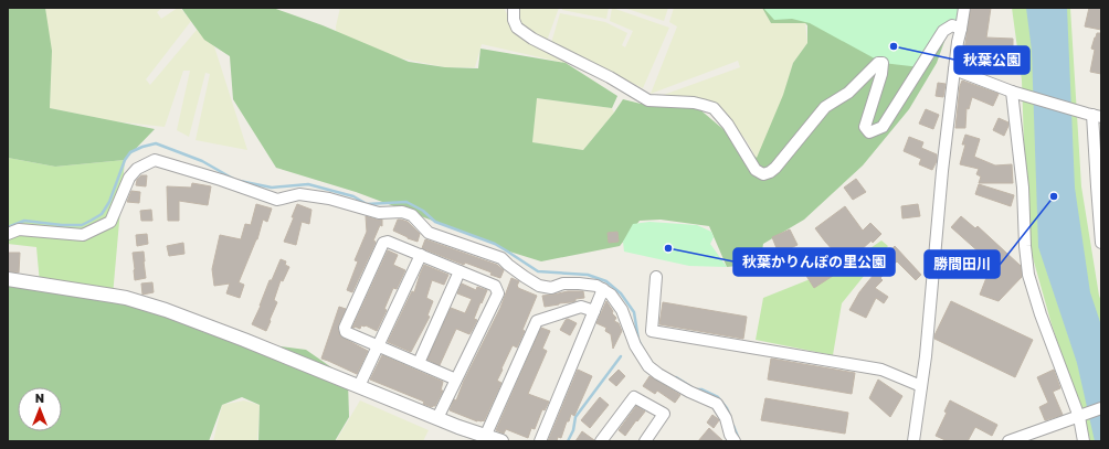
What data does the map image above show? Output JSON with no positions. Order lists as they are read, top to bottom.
{
  "places": ["秋葉公園", "勝間田川", "秋葉かりんぽの里公園"],
  "north": "top"
}
